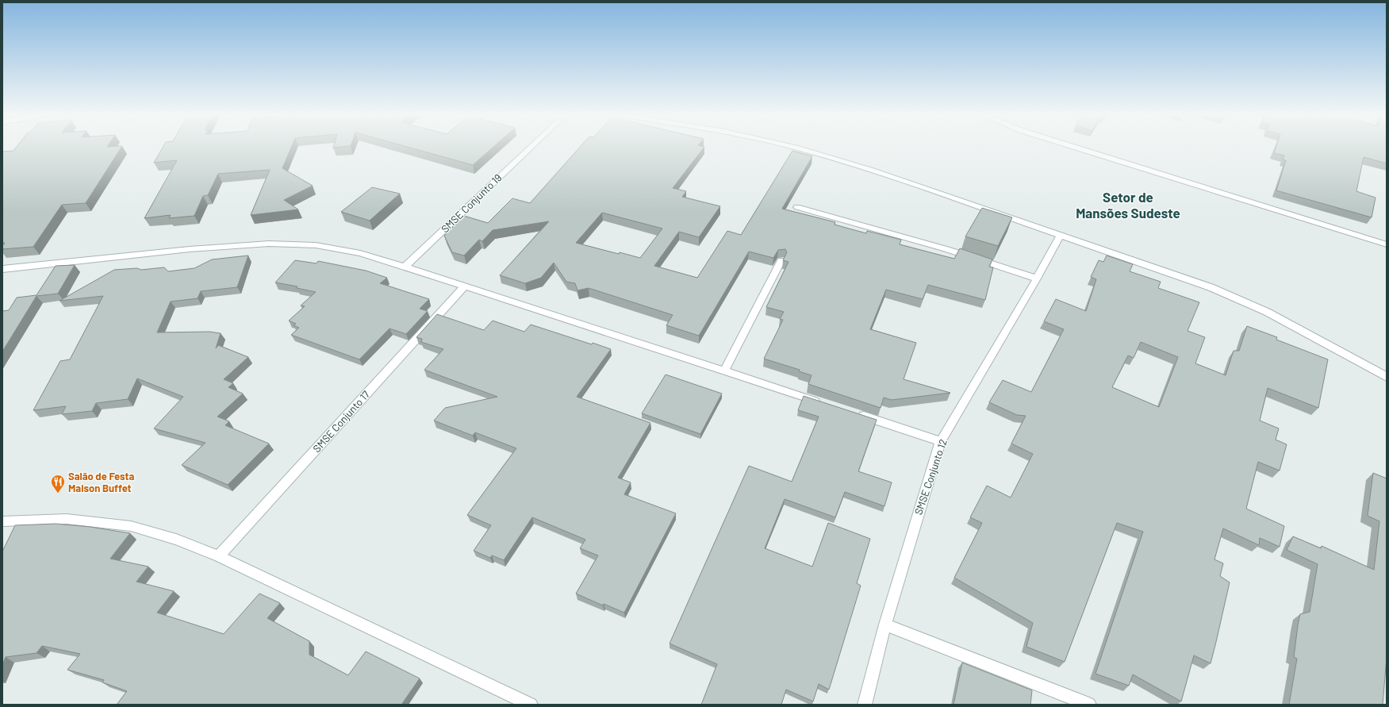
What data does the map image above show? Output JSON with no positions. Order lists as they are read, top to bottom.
{
  "streets": {
    "street": ["SMSE Conjunto 19", "SMSE Conjunto 17", "SMSE Conjunto 12"]
  },
  "districts": ["Setor de Mansões Sudeste"],
  "places": {
    "restaurant": ["Salão de Festa Maison Buffet"]
  }
}
